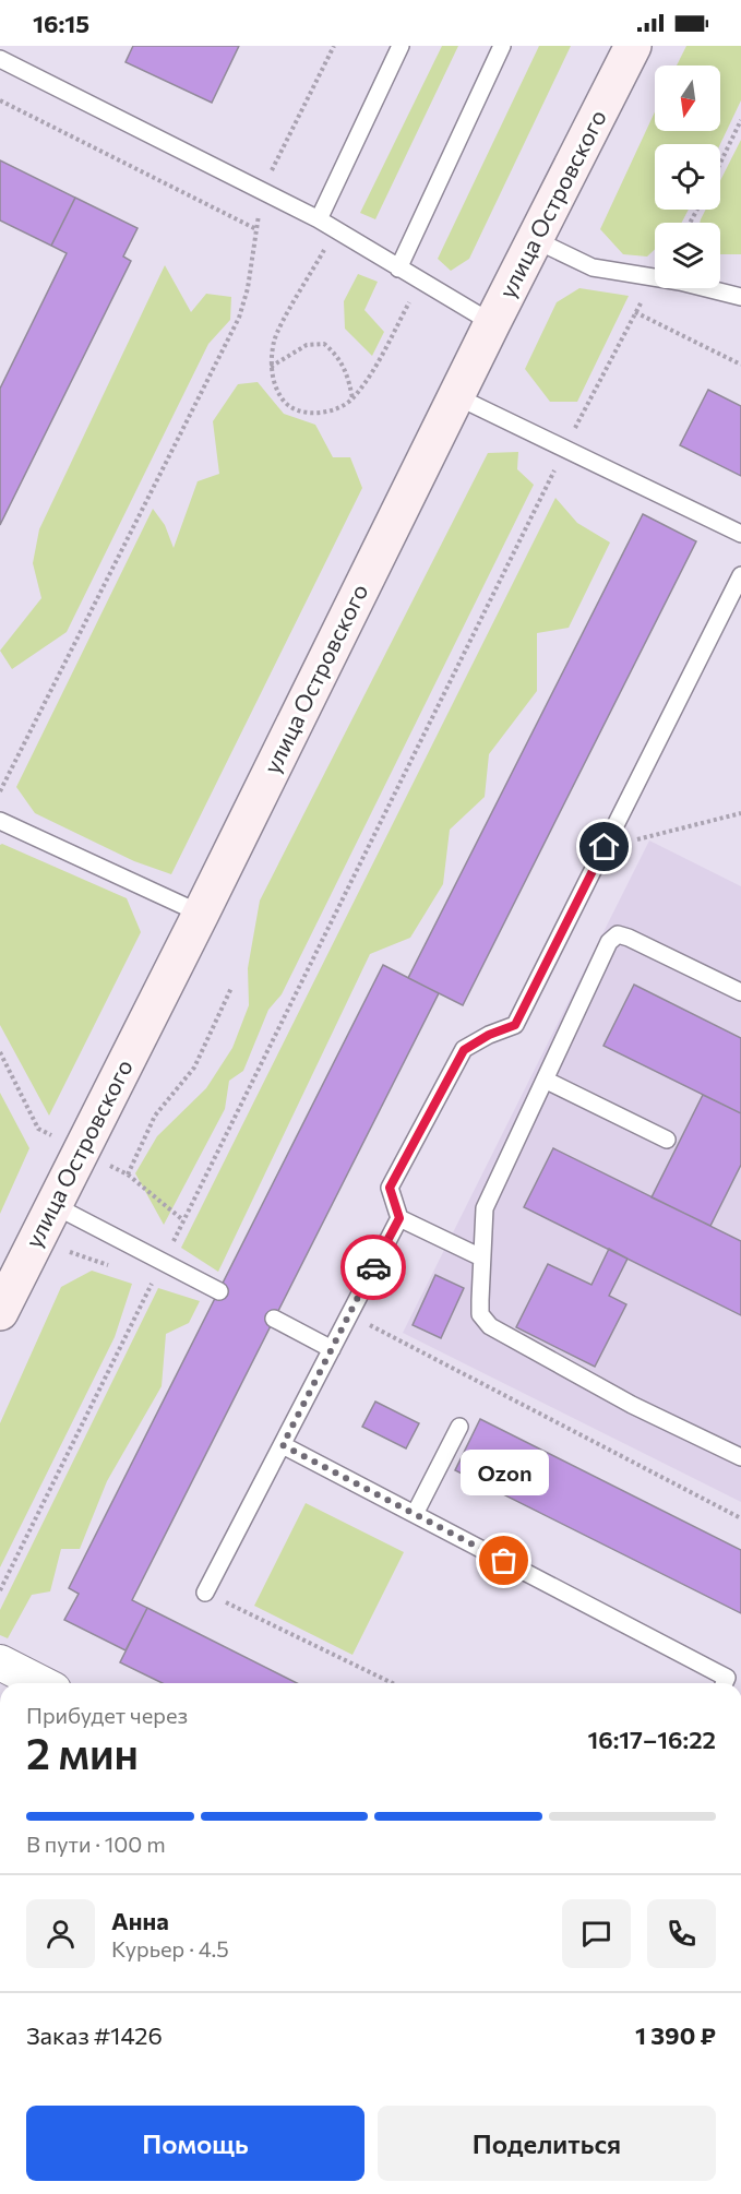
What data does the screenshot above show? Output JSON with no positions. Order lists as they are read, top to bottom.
{
  "streets": {
    "main road": ["улица Островского"]
  },
  "places": ["Ozon"],
  "north": "bottom",
  "page": {
    "status": "16:15",
    "bubble": "Ozon",
    "heading": ["2 мин", "Прибудет через", "16:17–16:22"],
    "panel": [
      "Анна",
      "Курьер · 4.5",
      "Заказ #1426",
      "1 390 ₽"
    ],
    "bar": "В пути · 100 m",
    "buttons": ["Помощь", "Поделиться"]
  }
}
